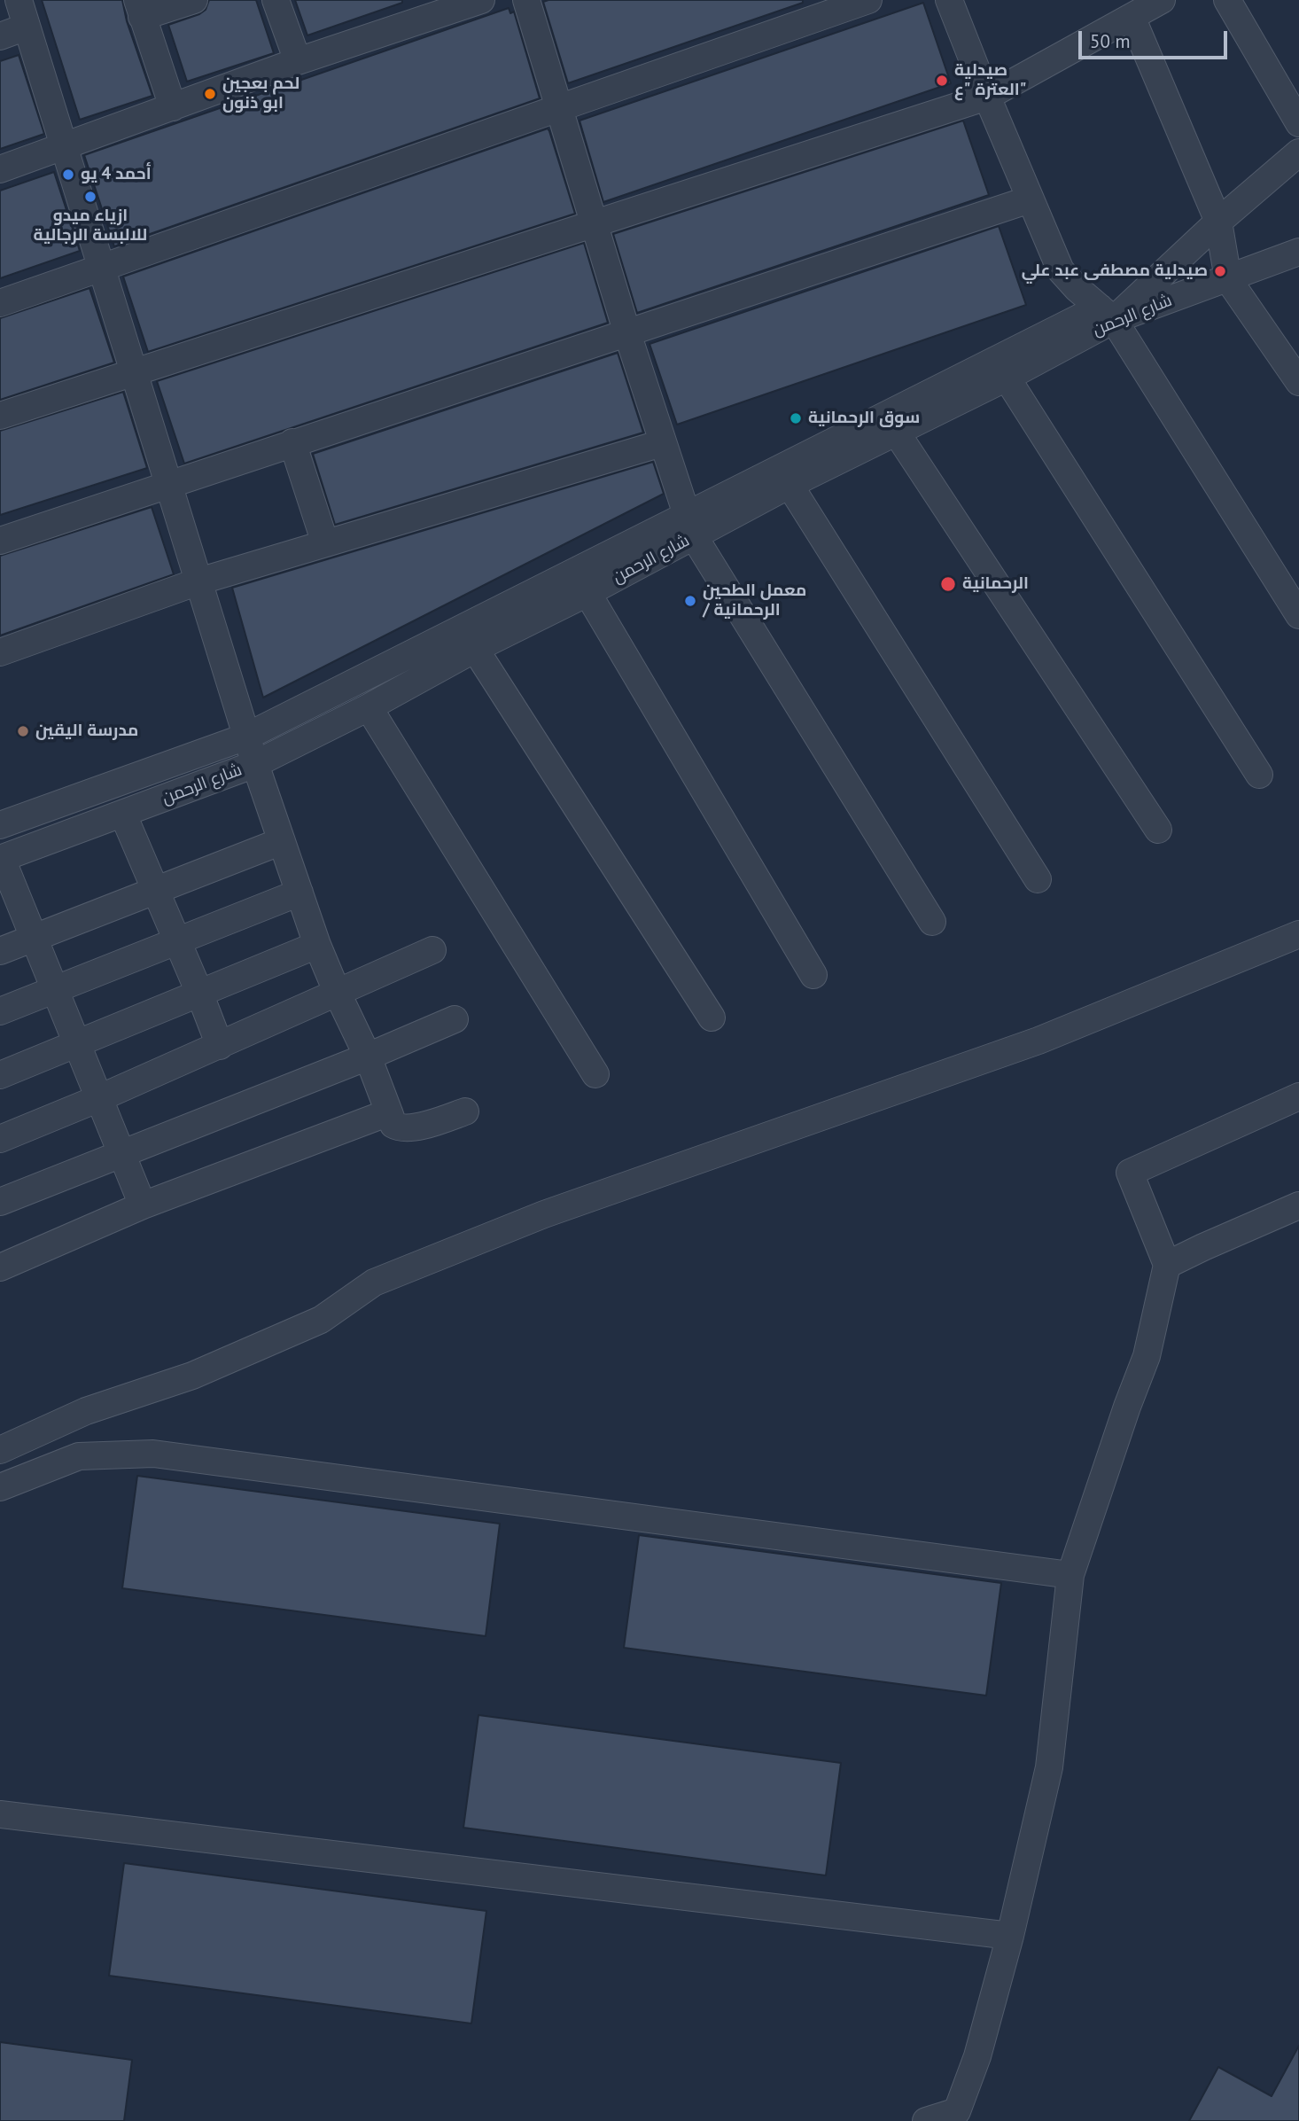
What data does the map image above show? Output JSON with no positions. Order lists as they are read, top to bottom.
{
  "streets": {
    "street": ["شارع الرحمن"]
  },
  "places": [
    "صيدلية العترة \"ع\"",
    "لحم بعجين ابو ذنون",
    "أحمد 4 يو",
    "ازياء ميدو للالبسة الرجالية",
    "صيدلية مصطفى عبد علي",
    "سوق الرحمانية",
    "الرحمانية",
    "معمل الطحين / الرحمانية",
    "مدرسة اليقين"
  ],
  "scale_bar": "50 m"
}
